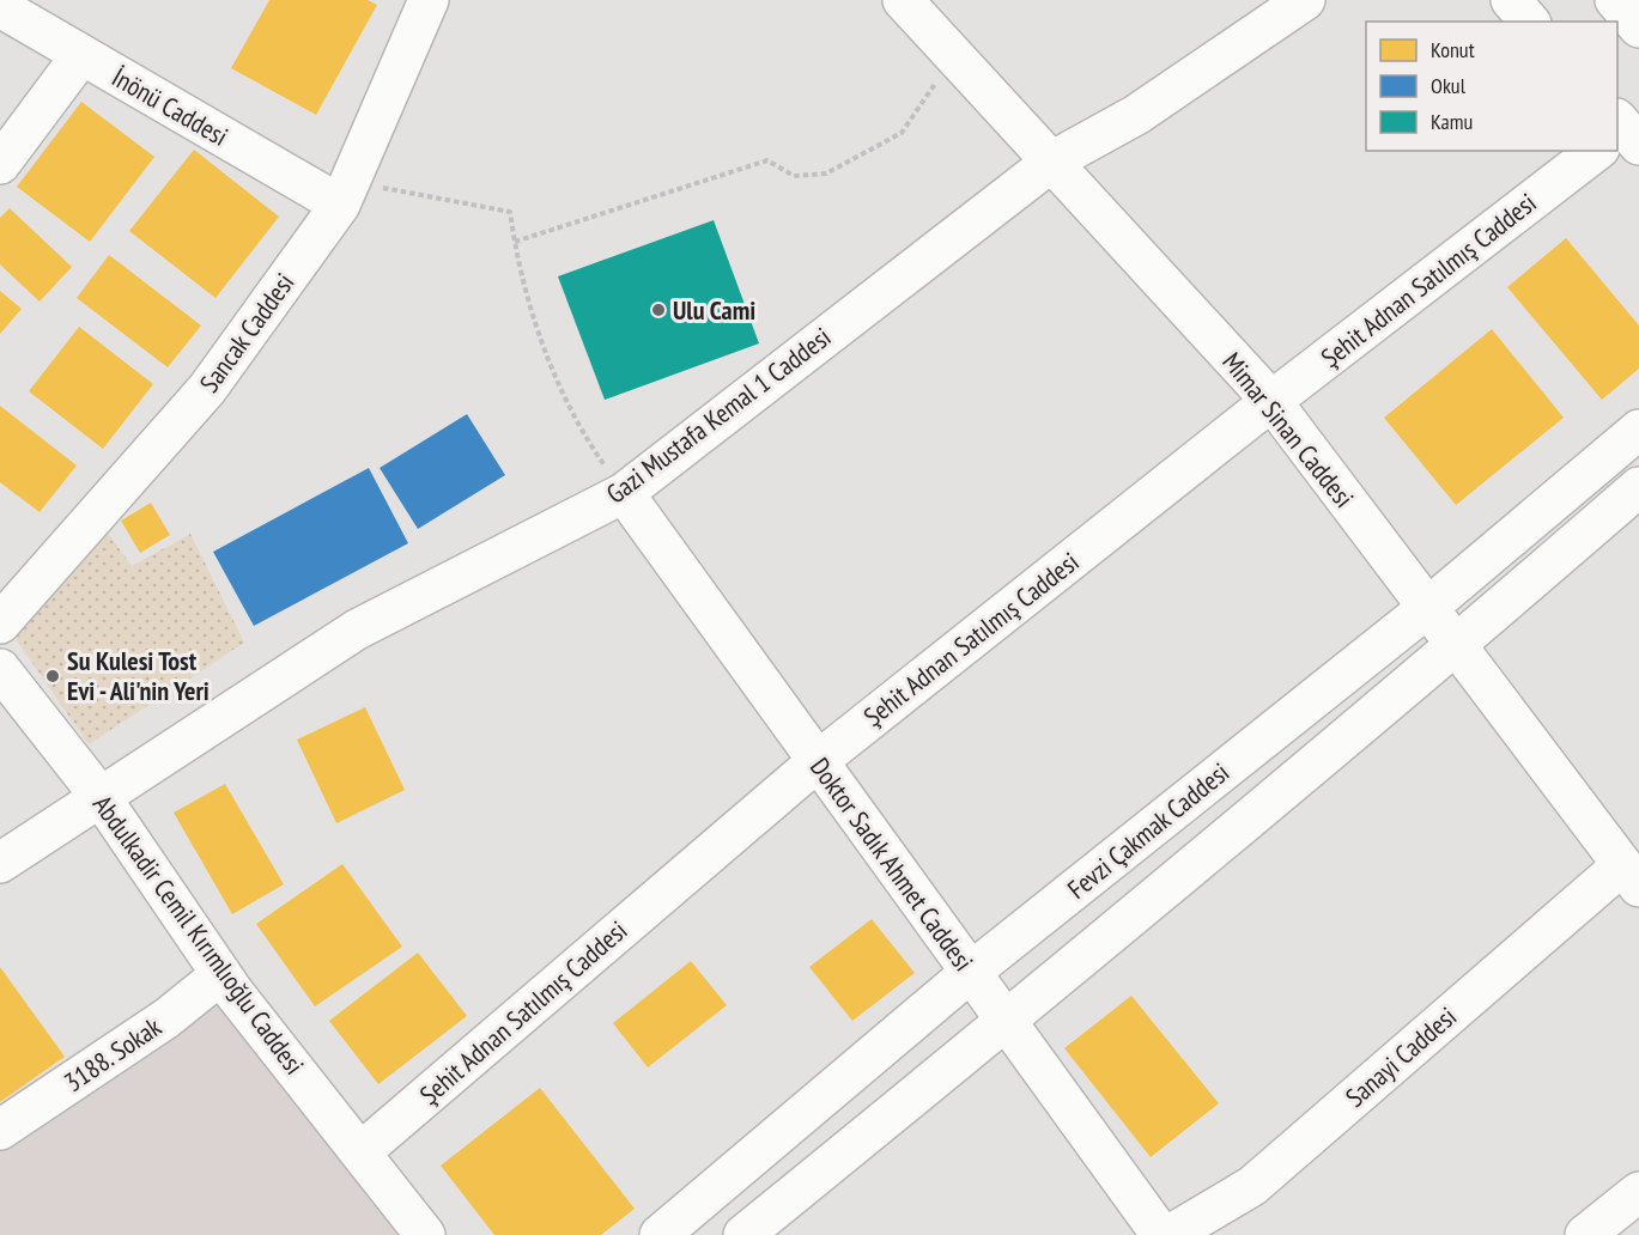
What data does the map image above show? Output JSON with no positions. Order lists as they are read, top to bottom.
{
  "streets": {
    "street": [
      "İnönü Caddesi",
      "Şehit Adnan Satılmış Caddesi",
      "Sancak Caddesi",
      "Gazi Mustafa Kemal 1 Caddesi",
      "Mimar Sinan Caddesi",
      "Fevzi Çakmak Caddesi",
      "Doktor Sadık Ahmet Caddesi",
      "Abdulkadir Cemil Kırımlıoğlu Caddesi",
      "3188. Sokak",
      "Sanayi Caddesi"
    ]
  },
  "crossings": [
    ["İnönü Caddesi", "Sancak Caddesi"],
    ["Şehit Adnan Satılmış Caddesi", "Mimar Sinan Caddesi"],
    ["Şehit Adnan Satılmış Caddesi", "Doktor Sadık Ahmet Caddesi"],
    ["Şehit Adnan Satılmış Caddesi", "Abdulkadir Cemil Kırımlıoğlu Caddesi"],
    ["Gazi Mustafa Kemal 1 Caddesi", "Mimar Sinan Caddesi"],
    ["Gazi Mustafa Kemal 1 Caddesi", "Doktor Sadık Ahmet Caddesi"],
    ["Gazi Mustafa Kemal 1 Caddesi", "Abdulkadir Cemil Kırımlıoğlu Caddesi"],
    ["Mimar Sinan Caddesi", "Fevzi Çakmak Caddesi"],
    ["Mimar Sinan Caddesi", "Sanayi Caddesi"],
    ["Fevzi Çakmak Caddesi", "Doktor Sadık Ahmet Caddesi"],
    ["Abdulkadir Cemil Kırımlıoğlu Caddesi", "3188. Sokak"]
  ],
  "places": ["Ulu Cami", "Su Kulesi Tost Evi - Ali'nin Yeri"],
  "legend": ["Konut", "Okul", "Kamu"]
}
